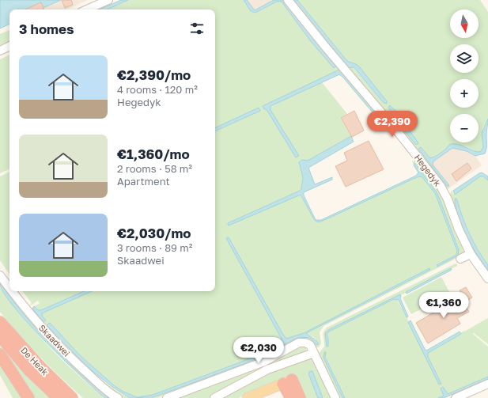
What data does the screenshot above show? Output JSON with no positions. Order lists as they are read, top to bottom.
{
  "streets": {
    "highway": ["De Heak"],
    "street": ["Hegedyk", "Skaadwei"]
  },
  "north": "bottom",
  "page": {
    "map_buttons": ["+", "−"],
    "heading": "3 homes",
    "list": [
      {
        "name": "€2,390/mo",
        "note": "4 rooms · 120 m² · Hegedyk"
      },
      {
        "name": "€1,360/mo",
        "note": "2 rooms · 58 m² · Apartment"
      },
      {
        "name": "€2,030/mo",
        "note": "3 rooms · 89 m² · Skaadwei"
      }
    ],
    "price": ["€2,390", "€1,360", "€2,030"]
  }
}
